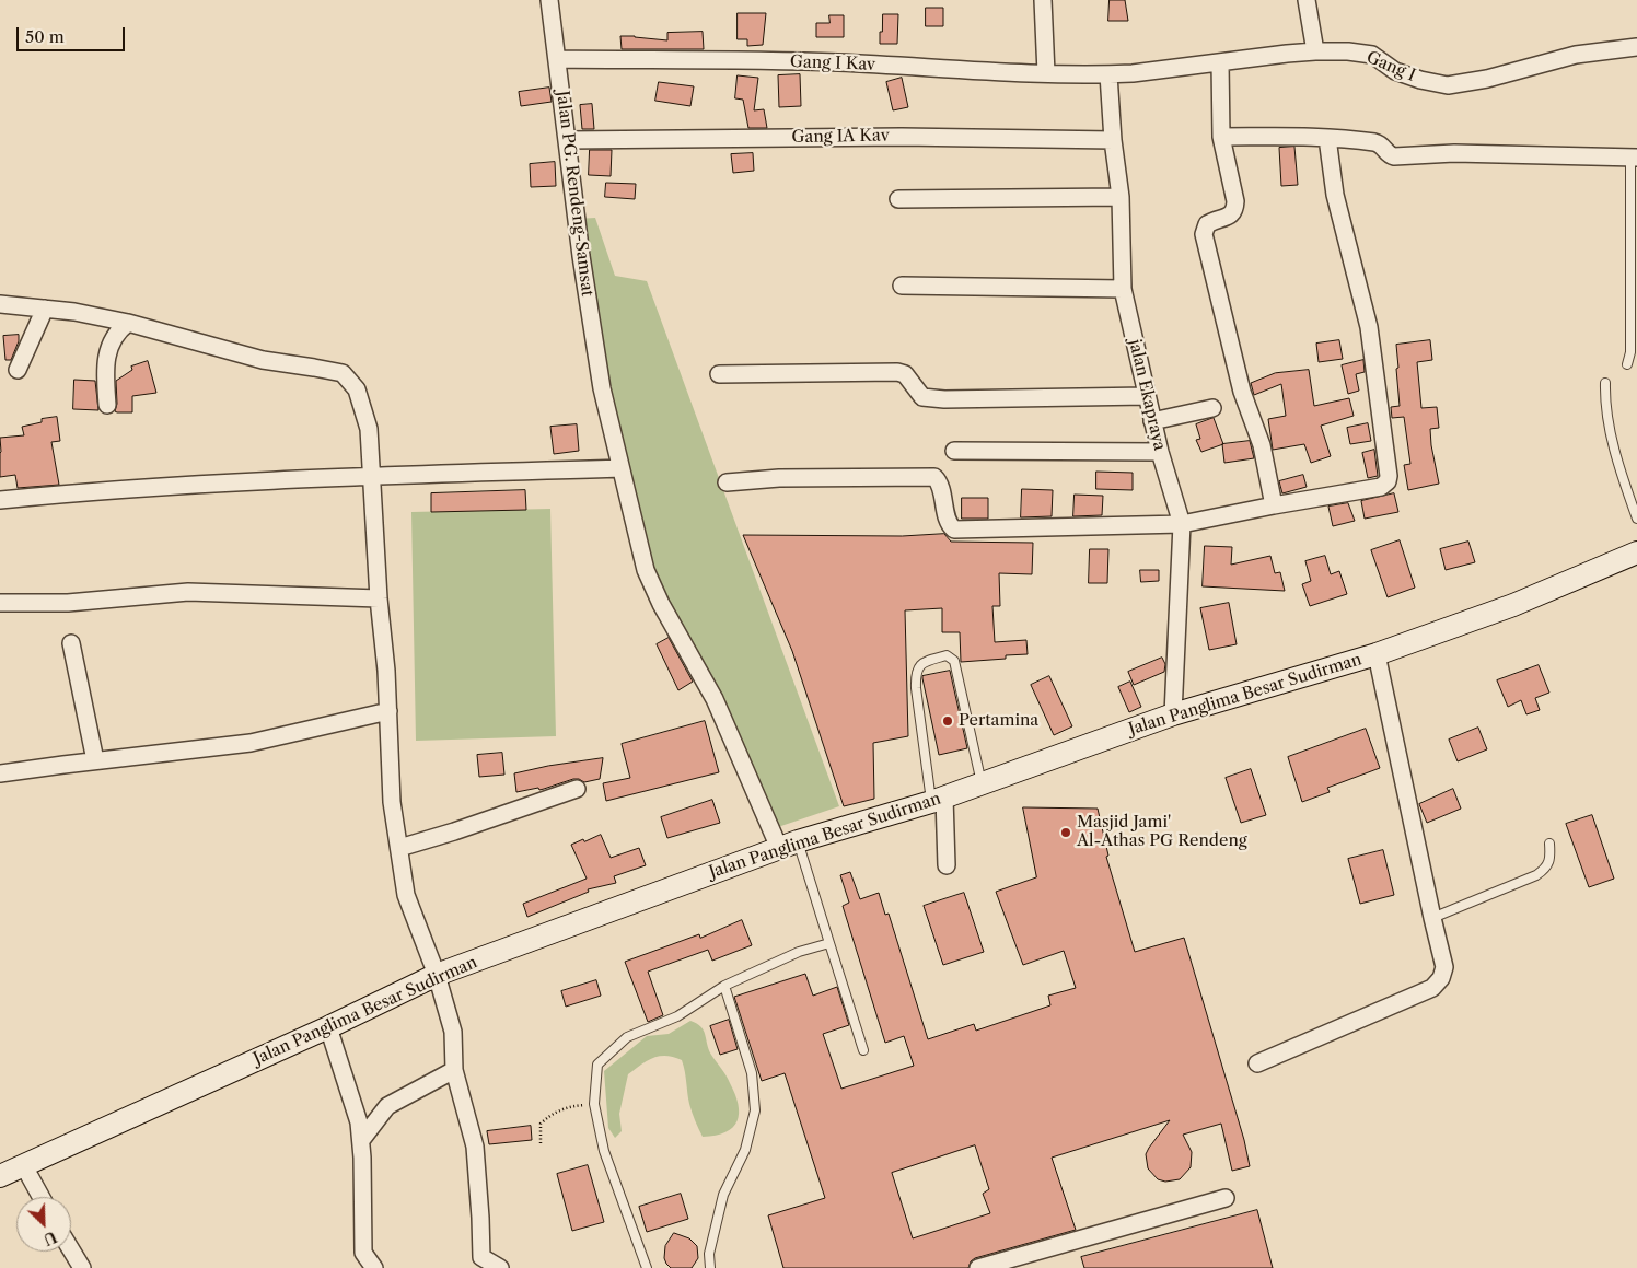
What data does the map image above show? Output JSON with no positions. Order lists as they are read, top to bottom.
{
  "streets": {
    "main road": ["Jalan Panglima Besar Sudirman"],
    "street": [
      "Gang I Kav",
      "Gang I",
      "Gang IA Kav",
      "Jalan PG. Rendeng-Samsat",
      "jalan Ekapraya"
    ]
  },
  "crossings": [
    ["Gang I Kav", "Gang I"],
    ["Gang I Kav", "Jalan PG. Rendeng-Samsat"],
    ["Gang I Kav", "jalan Ekapraya"],
    ["Gang I", "jalan Ekapraya"],
    ["Gang IA Kav", "Jalan PG. Rendeng-Samsat"],
    ["Gang IA Kav", "jalan Ekapraya"],
    ["Jalan PG. Rendeng-Samsat", "Jalan Panglima Besar Sudirman"],
    ["jalan Ekapraya", "Jalan Panglima Besar Sudirman"]
  ],
  "places": ["Pertamina", "Masjid Jami' Al-Athas PG Rendeng"],
  "scale_bar": "50 m",
  "north": "bottom right"
}
